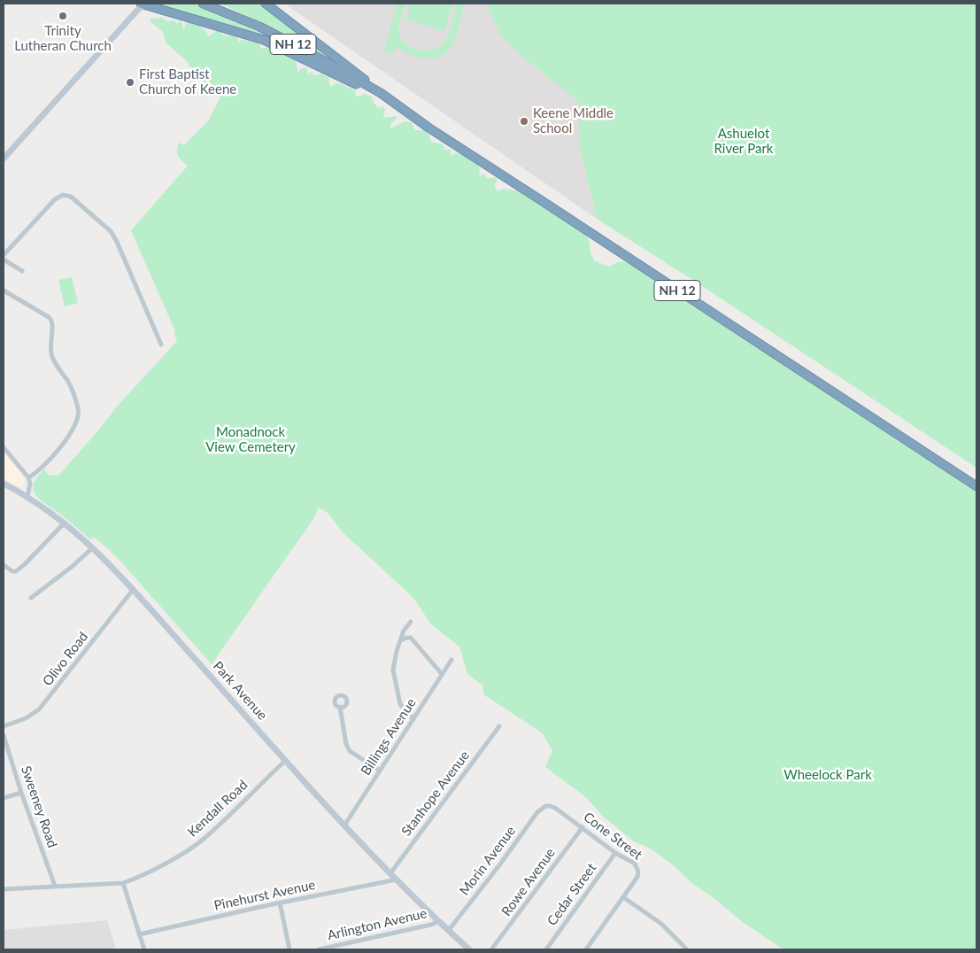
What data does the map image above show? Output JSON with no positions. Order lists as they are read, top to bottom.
{
  "streets": {
    "highway": ["NH 12"],
    "street": [
      "Olivo Road",
      "Park Avenue",
      "Billings Avenue",
      "Stanhope Avenue",
      "Sweeney Road",
      "Kendall Road",
      "Cone Street",
      "Morin Avenue",
      "Rowe Avenue",
      "Cedar Street",
      "Pinehurst Avenue",
      "Arlington Avenue"
    ]
  },
  "crossings": [
    ["Olivo Road", "Park Avenue"],
    ["Park Avenue", "Billings Avenue"],
    ["Park Avenue", "Stanhope Avenue"],
    ["Park Avenue", "Kendall Road"],
    ["Park Avenue", "Morin Avenue"],
    ["Park Avenue", "Pinehurst Avenue"],
    ["Park Avenue", "Arlington Avenue"],
    ["Sweeney Road", "Kendall Road"],
    ["Cone Street", "Morin Avenue"],
    ["Cone Street", "Rowe Avenue"],
    ["Cone Street", "Cedar Street"]
  ],
  "parks": ["Ashuelot River Park", "Monadnock View Cemetery", "Wheelock Park"],
  "places": ["Trinity Lutheran Church", "First Baptist Church of Keene", "Keene Middle School"]
}
